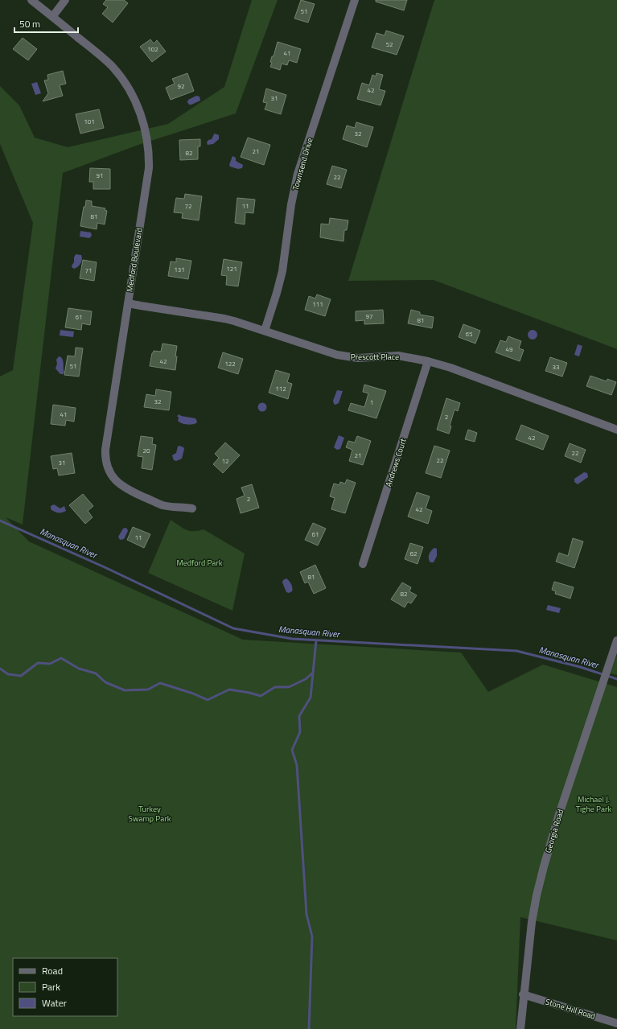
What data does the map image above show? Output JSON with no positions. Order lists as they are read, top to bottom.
{
  "streets": {
    "street": [
      "Townsend Drive",
      "Medford Boulevard",
      "Prescott Place",
      "Andrews Court",
      "Georgia Road",
      "Stone Hill Road"
    ]
  },
  "crossings": [
    ["Townsend Drive", "Prescott Place"],
    ["Medford Boulevard", "Prescott Place"],
    ["Prescott Place", "Andrews Court"],
    ["Georgia Road", "Stone Hill Road"]
  ],
  "water": ["Manasquan River"],
  "parks": ["Medford Park", "Michael J. Tighe Park", "Turkey Swamp Park"],
  "house_numbers": [
    "51",
    "52",
    "102",
    "41",
    "92",
    "42",
    "31",
    "101",
    "32",
    "21",
    "82",
    "91",
    "22",
    "72",
    "11",
    "81",
    "121",
    "131",
    "71",
    "111",
    "97",
    "61",
    "81",
    "65",
    "49",
    "42",
    "122",
    "51",
    "33",
    "112",
    "32",
    "1",
    "41",
    "2",
    "42",
    "20",
    "22",
    "21",
    "22",
    "12",
    "31",
    "2",
    "42",
    "61",
    "11",
    "62",
    "81",
    "82"
  ],
  "legend": ["Road", "Park", "Water"],
  "scale_bar": "50 m"
}
